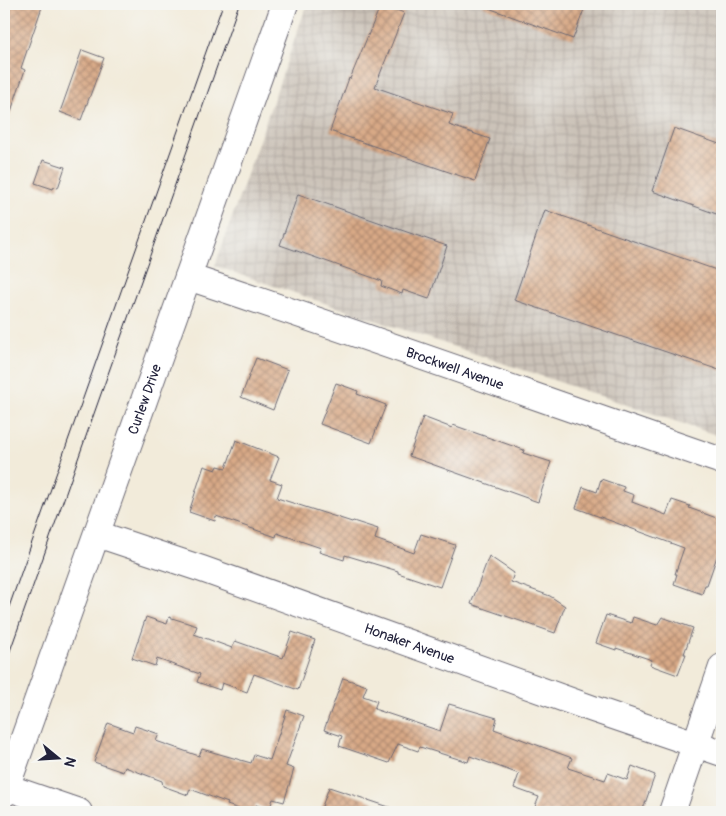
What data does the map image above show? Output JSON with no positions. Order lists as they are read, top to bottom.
{
  "streets": {
    "street": ["Brockwell Avenue", "Curlew Drive", "Honaker Avenue"]
  },
  "crossings": [
    ["Brockwell Avenue", "Curlew Drive"],
    ["Curlew Drive", "Honaker Avenue"]
  ],
  "north": "right"
}
